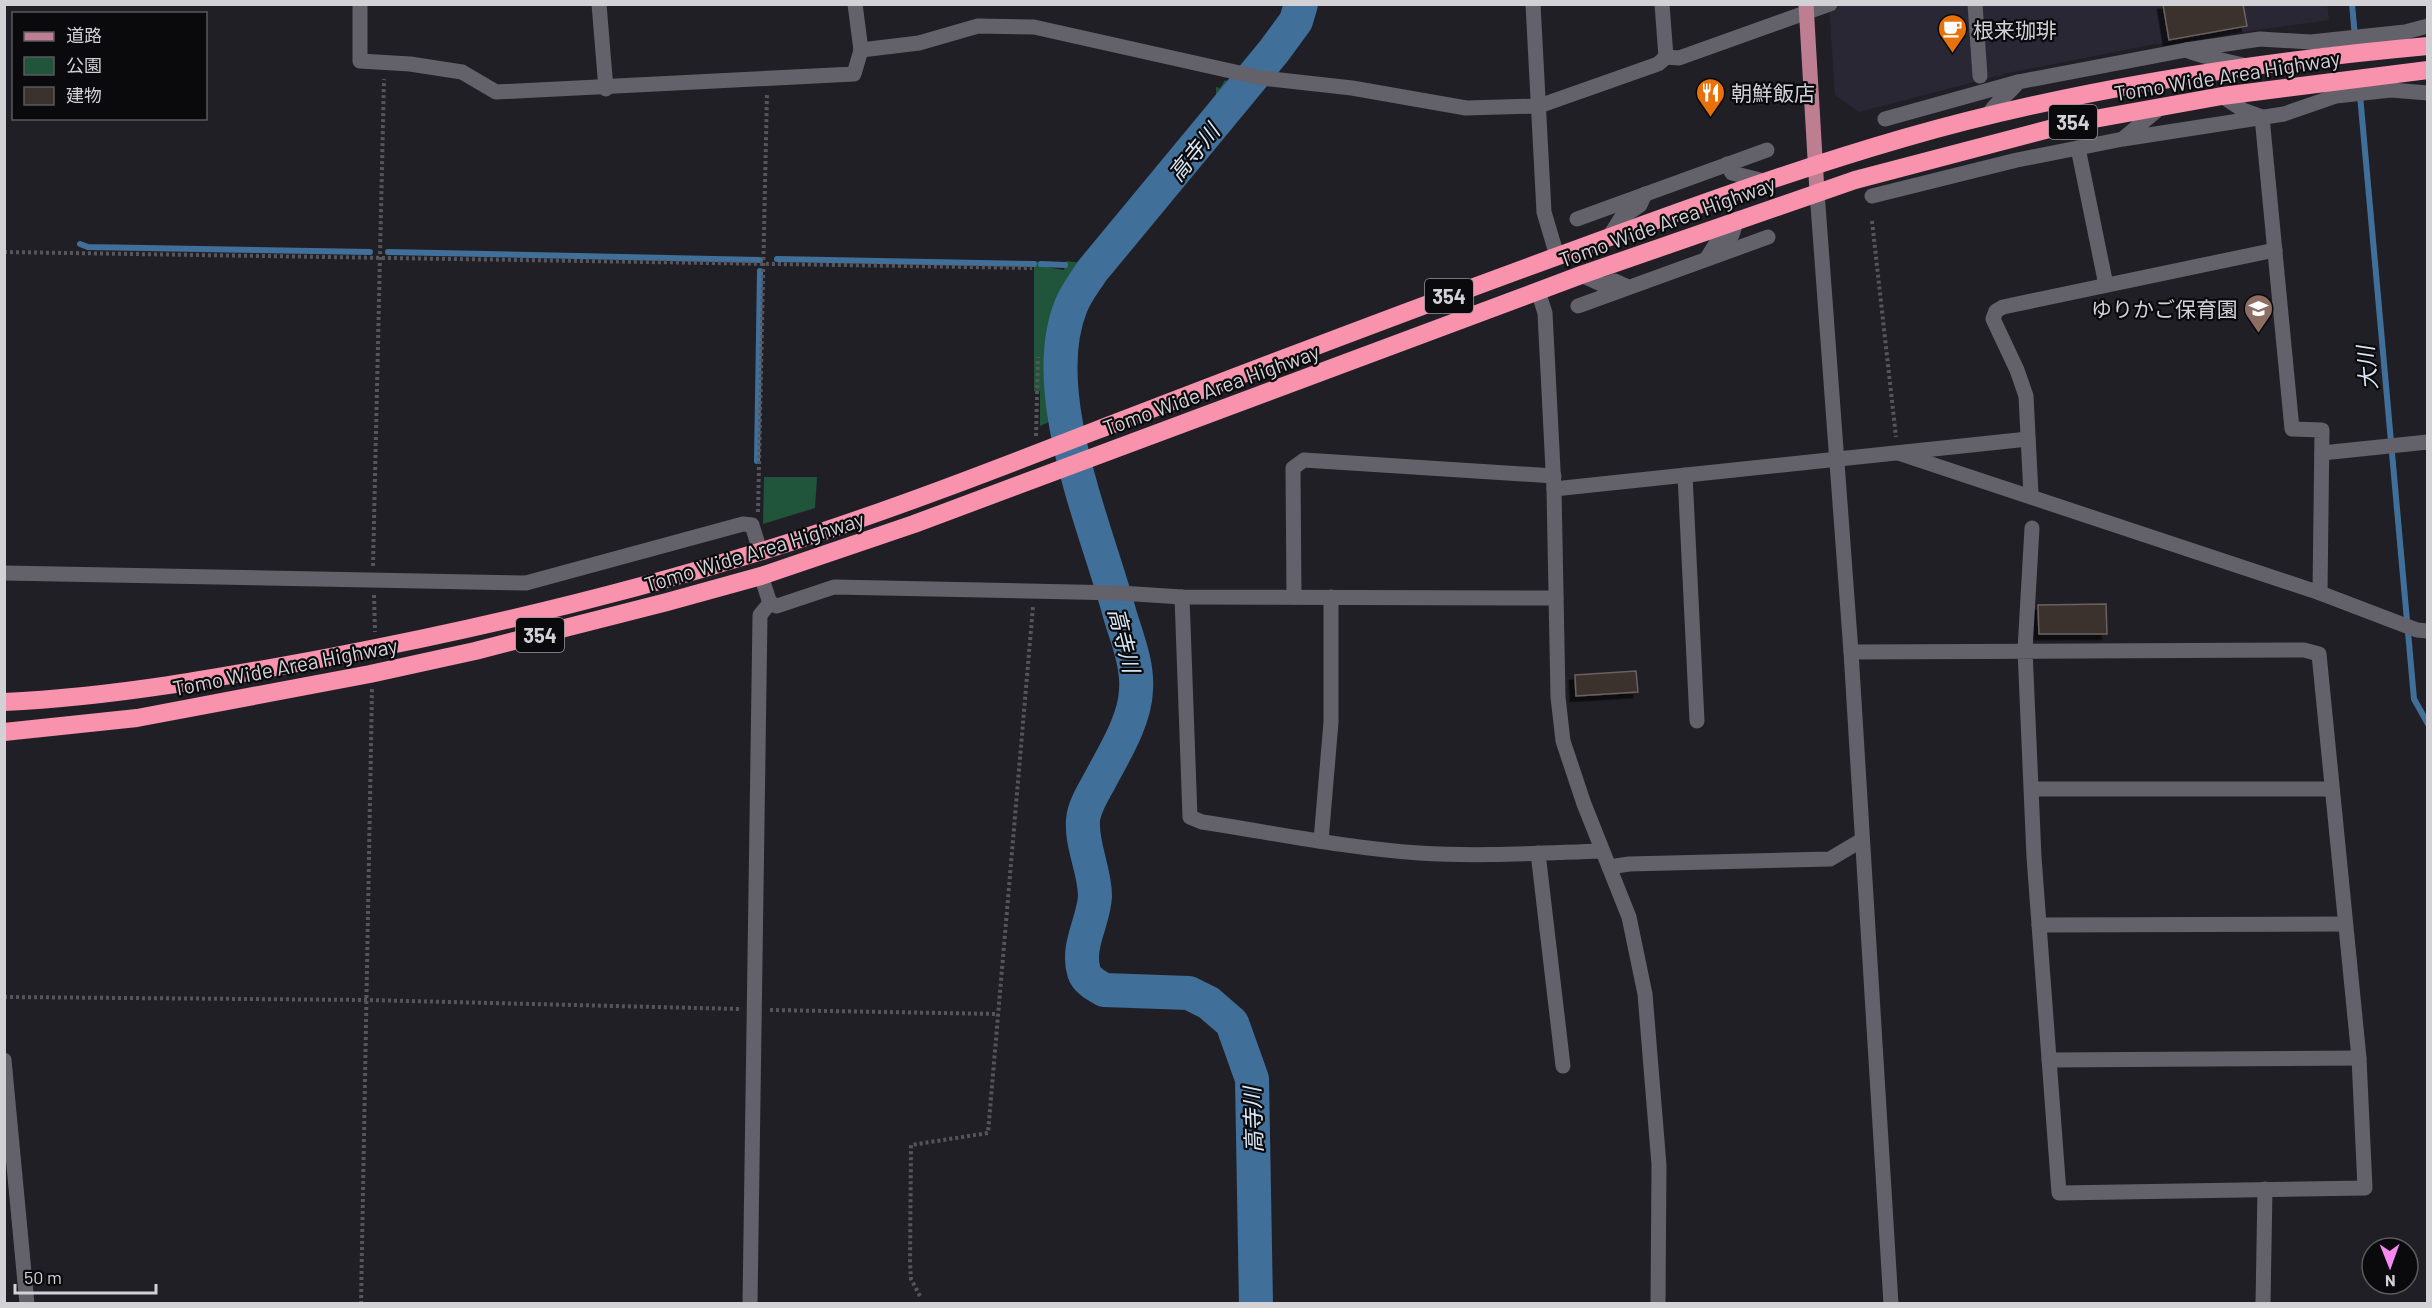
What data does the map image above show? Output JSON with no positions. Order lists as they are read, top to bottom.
{
  "streets": {
    "highway": ["Tomo Wide Area Highway", "354"]
  },
  "water": ["高寺川", "大川"],
  "places": {
    "cafe": ["根来珈琲"],
    "restaurant": ["朝鮮飯店"],
    "school or university": ["ゆりかご保育園"]
  },
  "legend": ["道路", "公園", "建物"],
  "scale_bar": "50 m",
  "north": "bottom"
}
